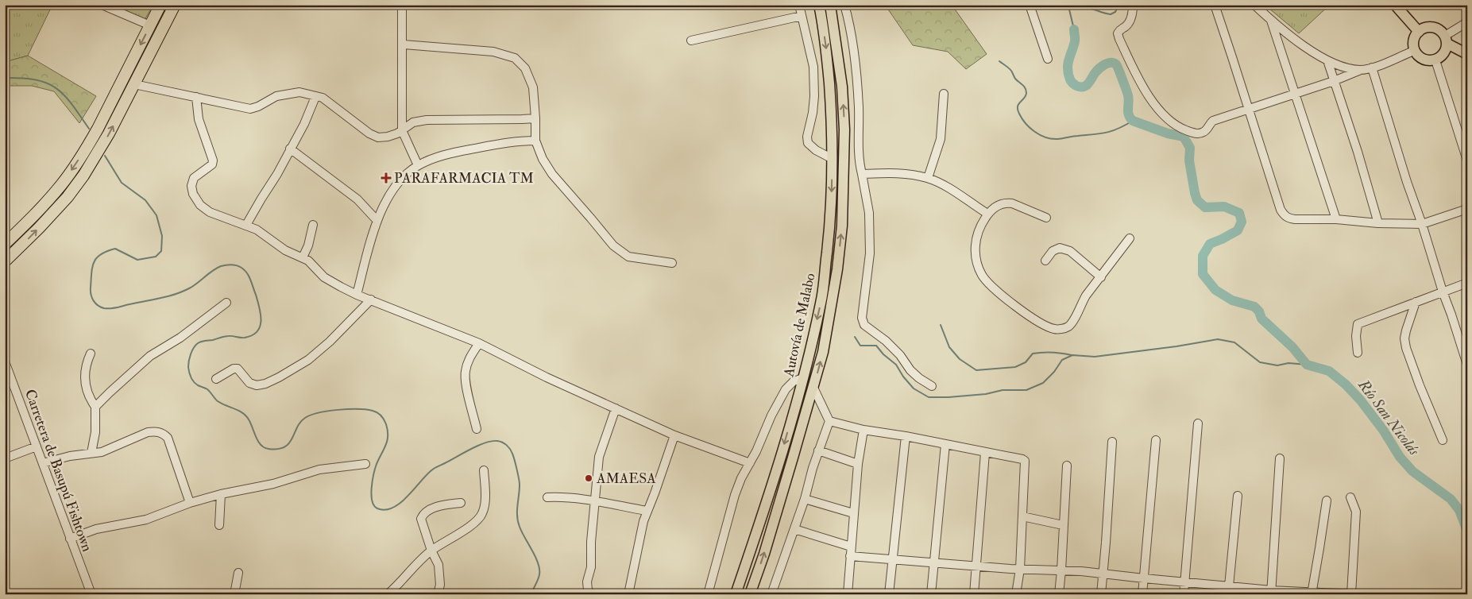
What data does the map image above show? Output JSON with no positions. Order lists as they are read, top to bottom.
{
  "streets": {
    "main road": ["Autovía de Malabo"],
    "street": ["Carretera de Basupú Fishtown"]
  },
  "water": ["Río San Nicolás"],
  "places": {
    "health": ["PARAFARMACIA TM"],
    "other": ["AMAESA"]
  }
}
